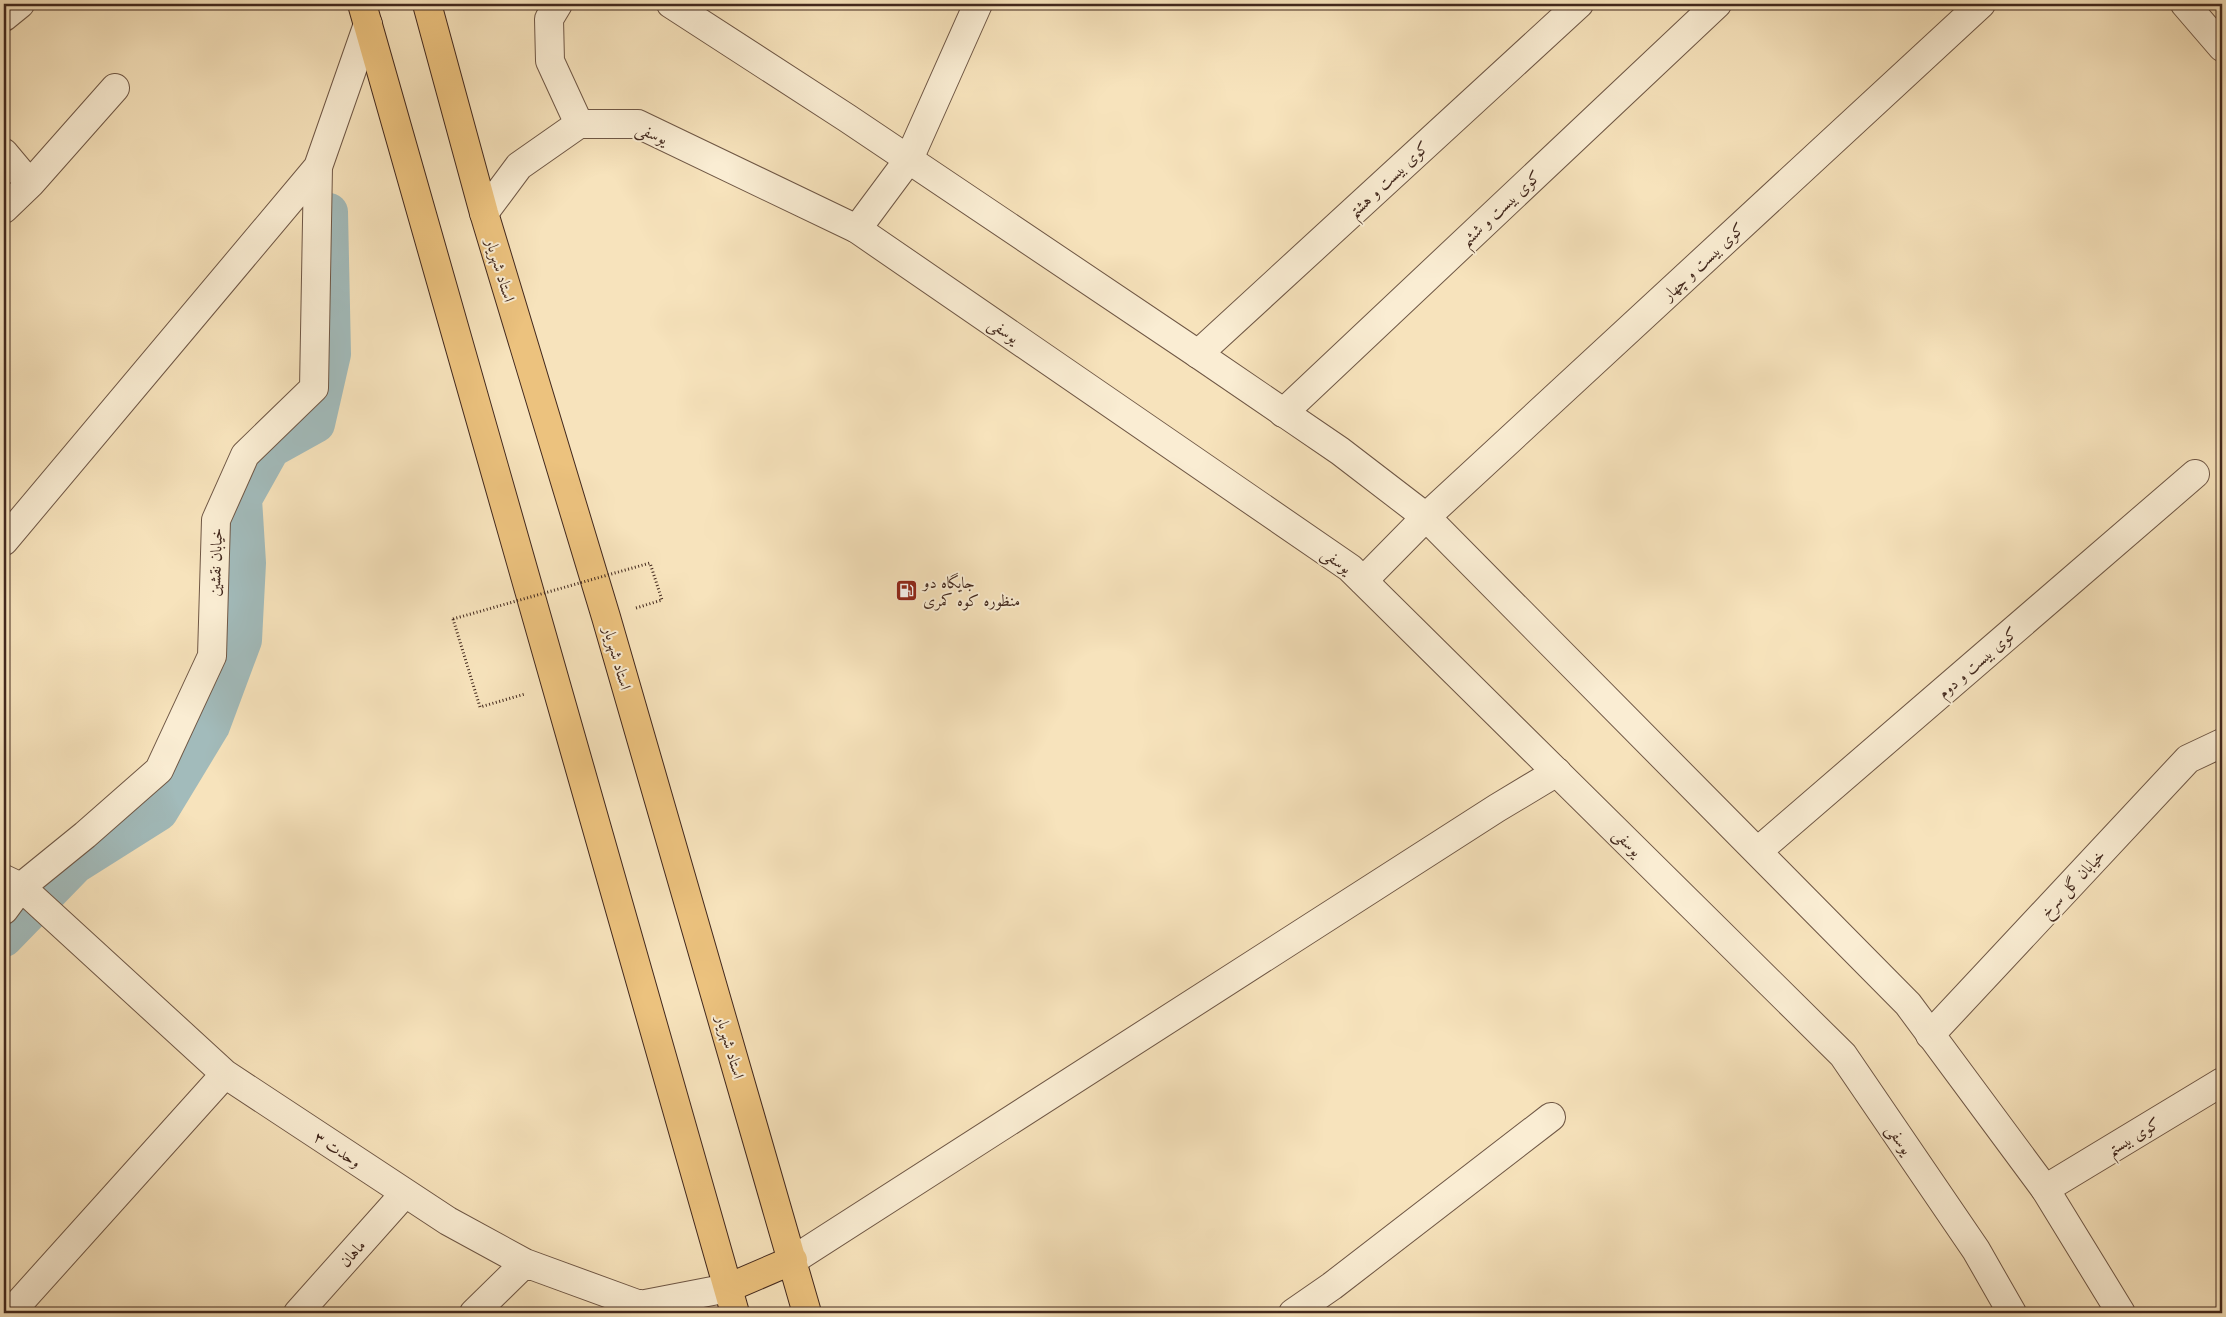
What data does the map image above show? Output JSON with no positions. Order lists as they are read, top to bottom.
{
  "streets": {
    "main road": ["استاد شهریار"],
    "street": [
      "یوسفی",
      "کوی بیست و هشتم",
      "کوی بیست و ششم",
      "کوی بیست و چهار",
      "خیابان نقشین",
      "کوی بیست و دوم",
      "خیابان گل سرخ",
      "کوی بیستم",
      "وحدت ۳",
      "ماهان"
    ]
  },
  "crossings": [
    ["یوسفی", "کوی بیست و چهار"],
    ["خیابان نقشین", "وحدت ۳"],
    ["وحدت ۳", "ماهان"]
  ],
  "places": {
    "fuel station": ["جایگاه دو منظوره کوه کمری"]
  }
}
